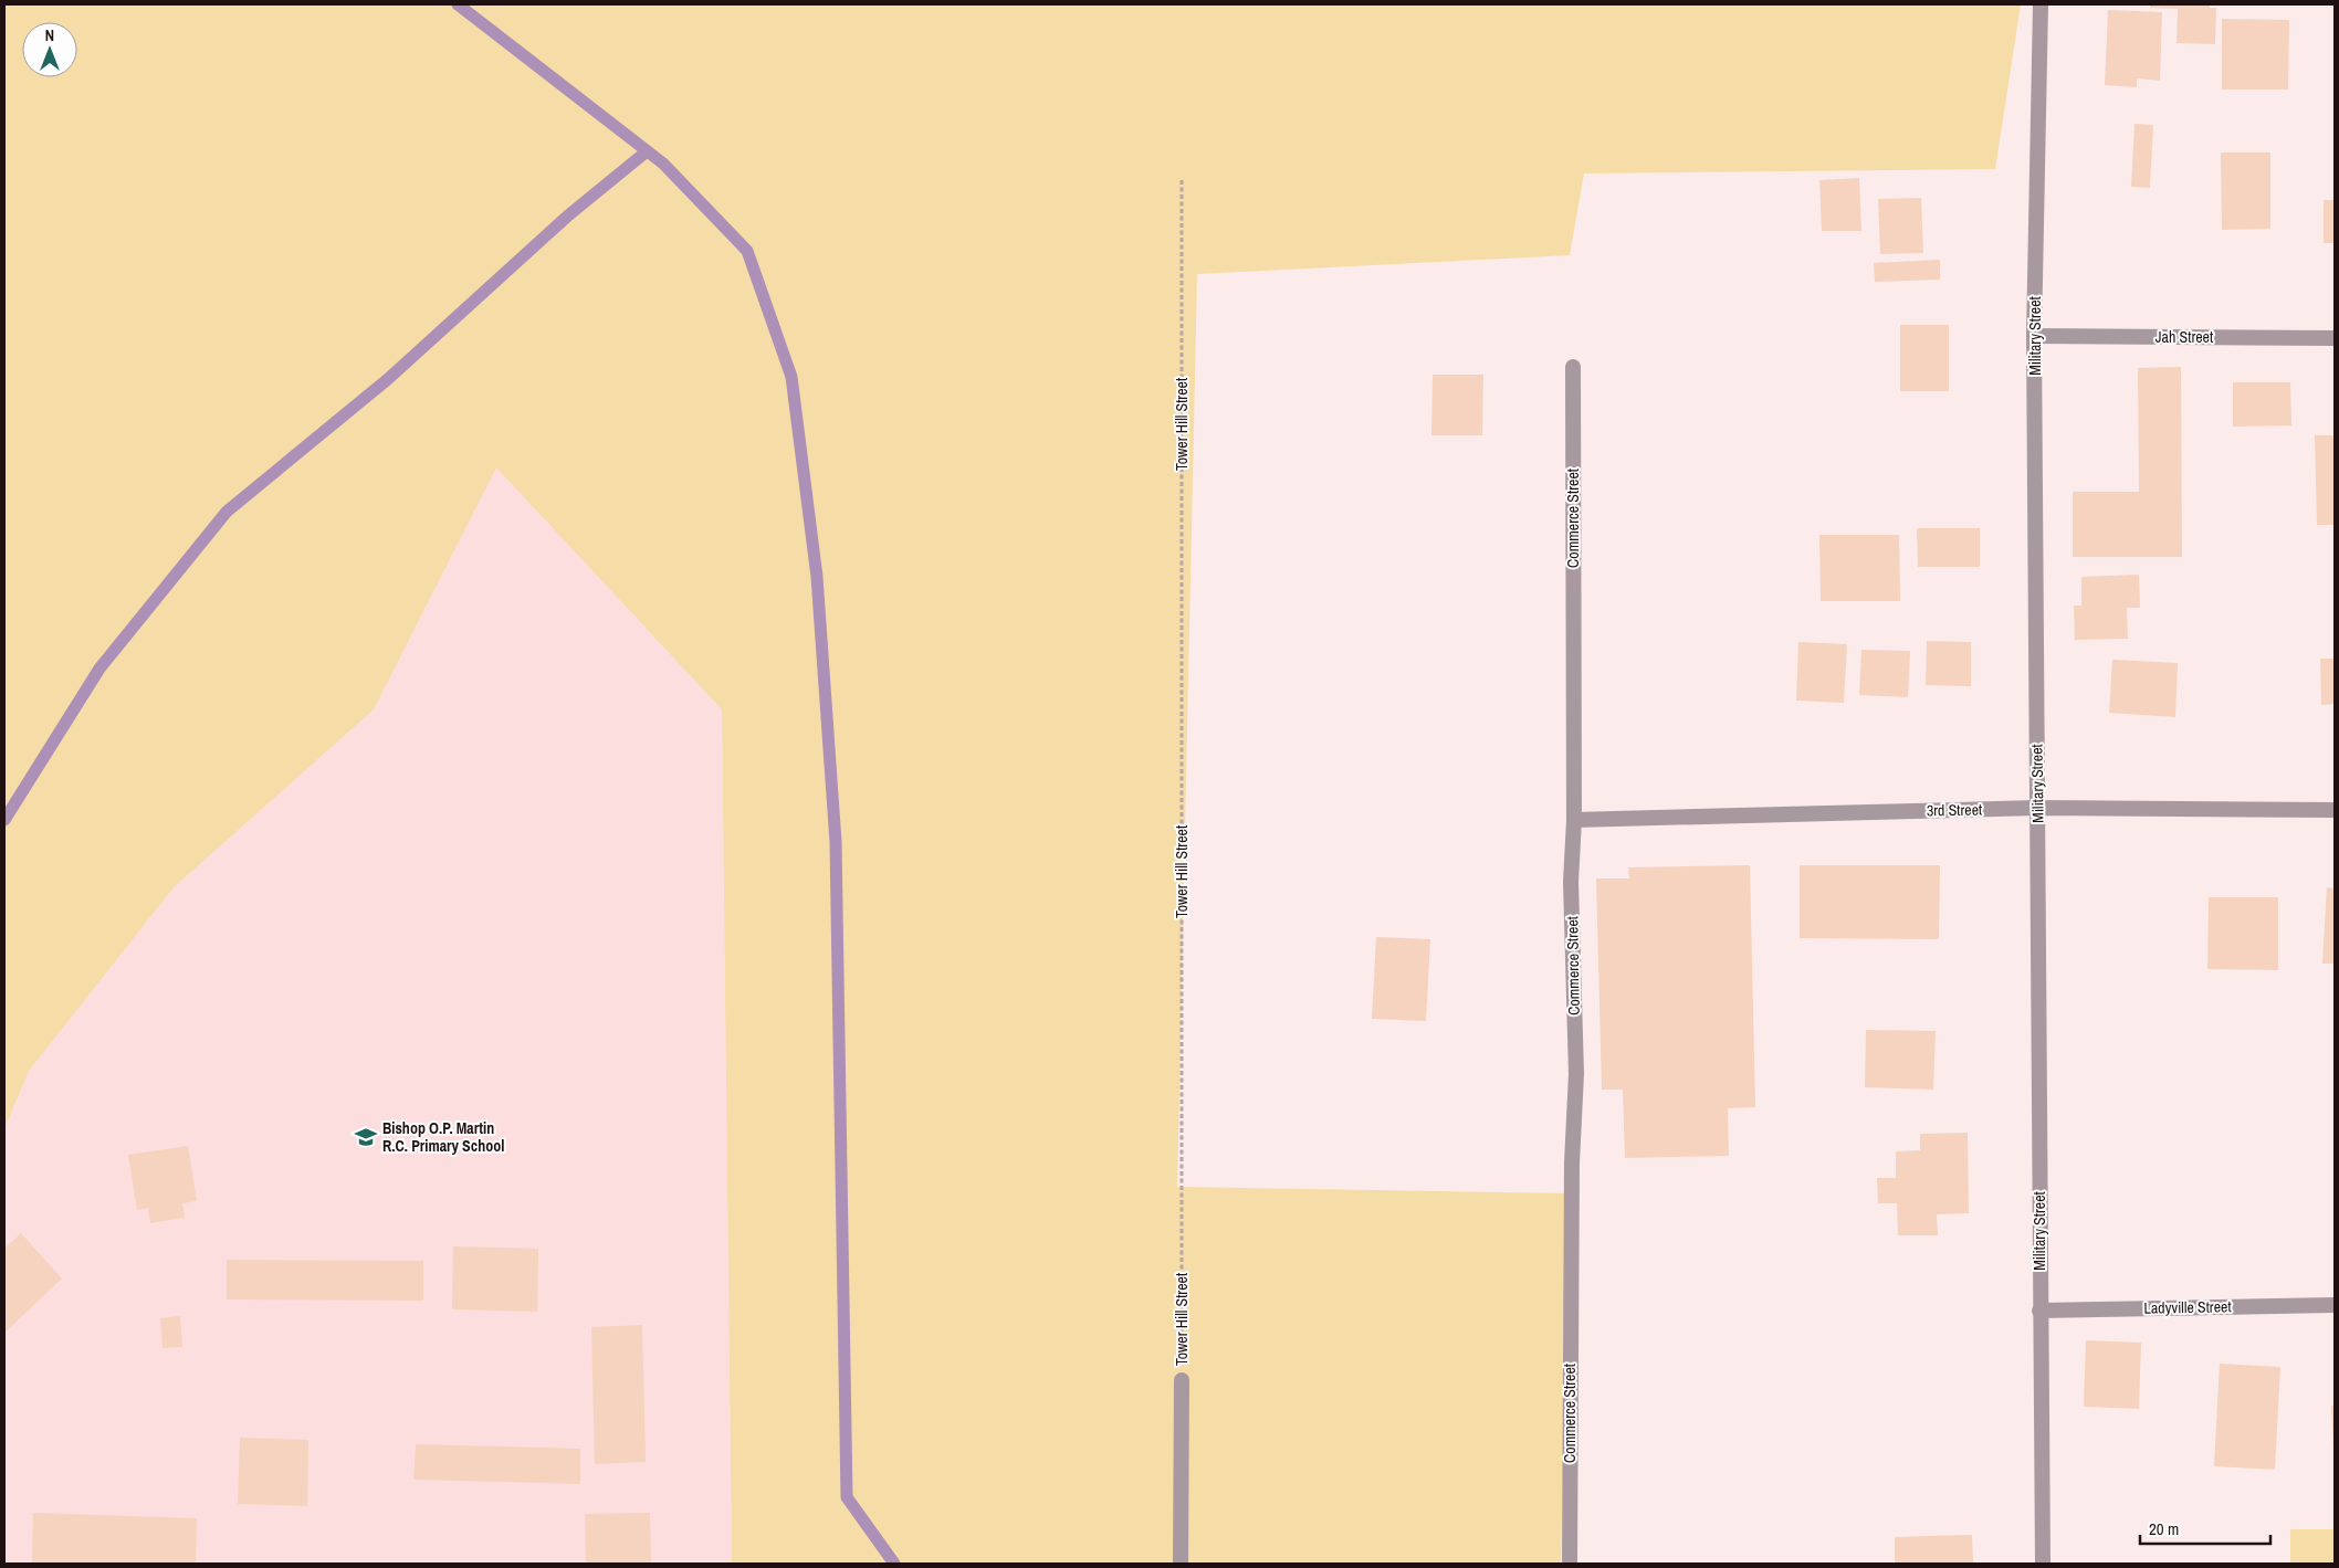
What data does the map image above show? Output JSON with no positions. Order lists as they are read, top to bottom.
{
  "streets": {
    "street": [
      "Military Street",
      "Jah Street",
      "Tower Hill Street",
      "Commerce Street",
      "3rd Street",
      "Ladyville Street"
    ]
  },
  "crossings": [
    ["Military Street", "Jah Street"],
    ["Military Street", "3rd Street"],
    ["Military Street", "Ladyville Street"],
    ["Commerce Street", "3rd Street"]
  ],
  "places": {
    "school or university": ["Bishop O.P. Martin R.C. Primary School"]
  },
  "scale_bar": "20 m",
  "north": "top"
}
